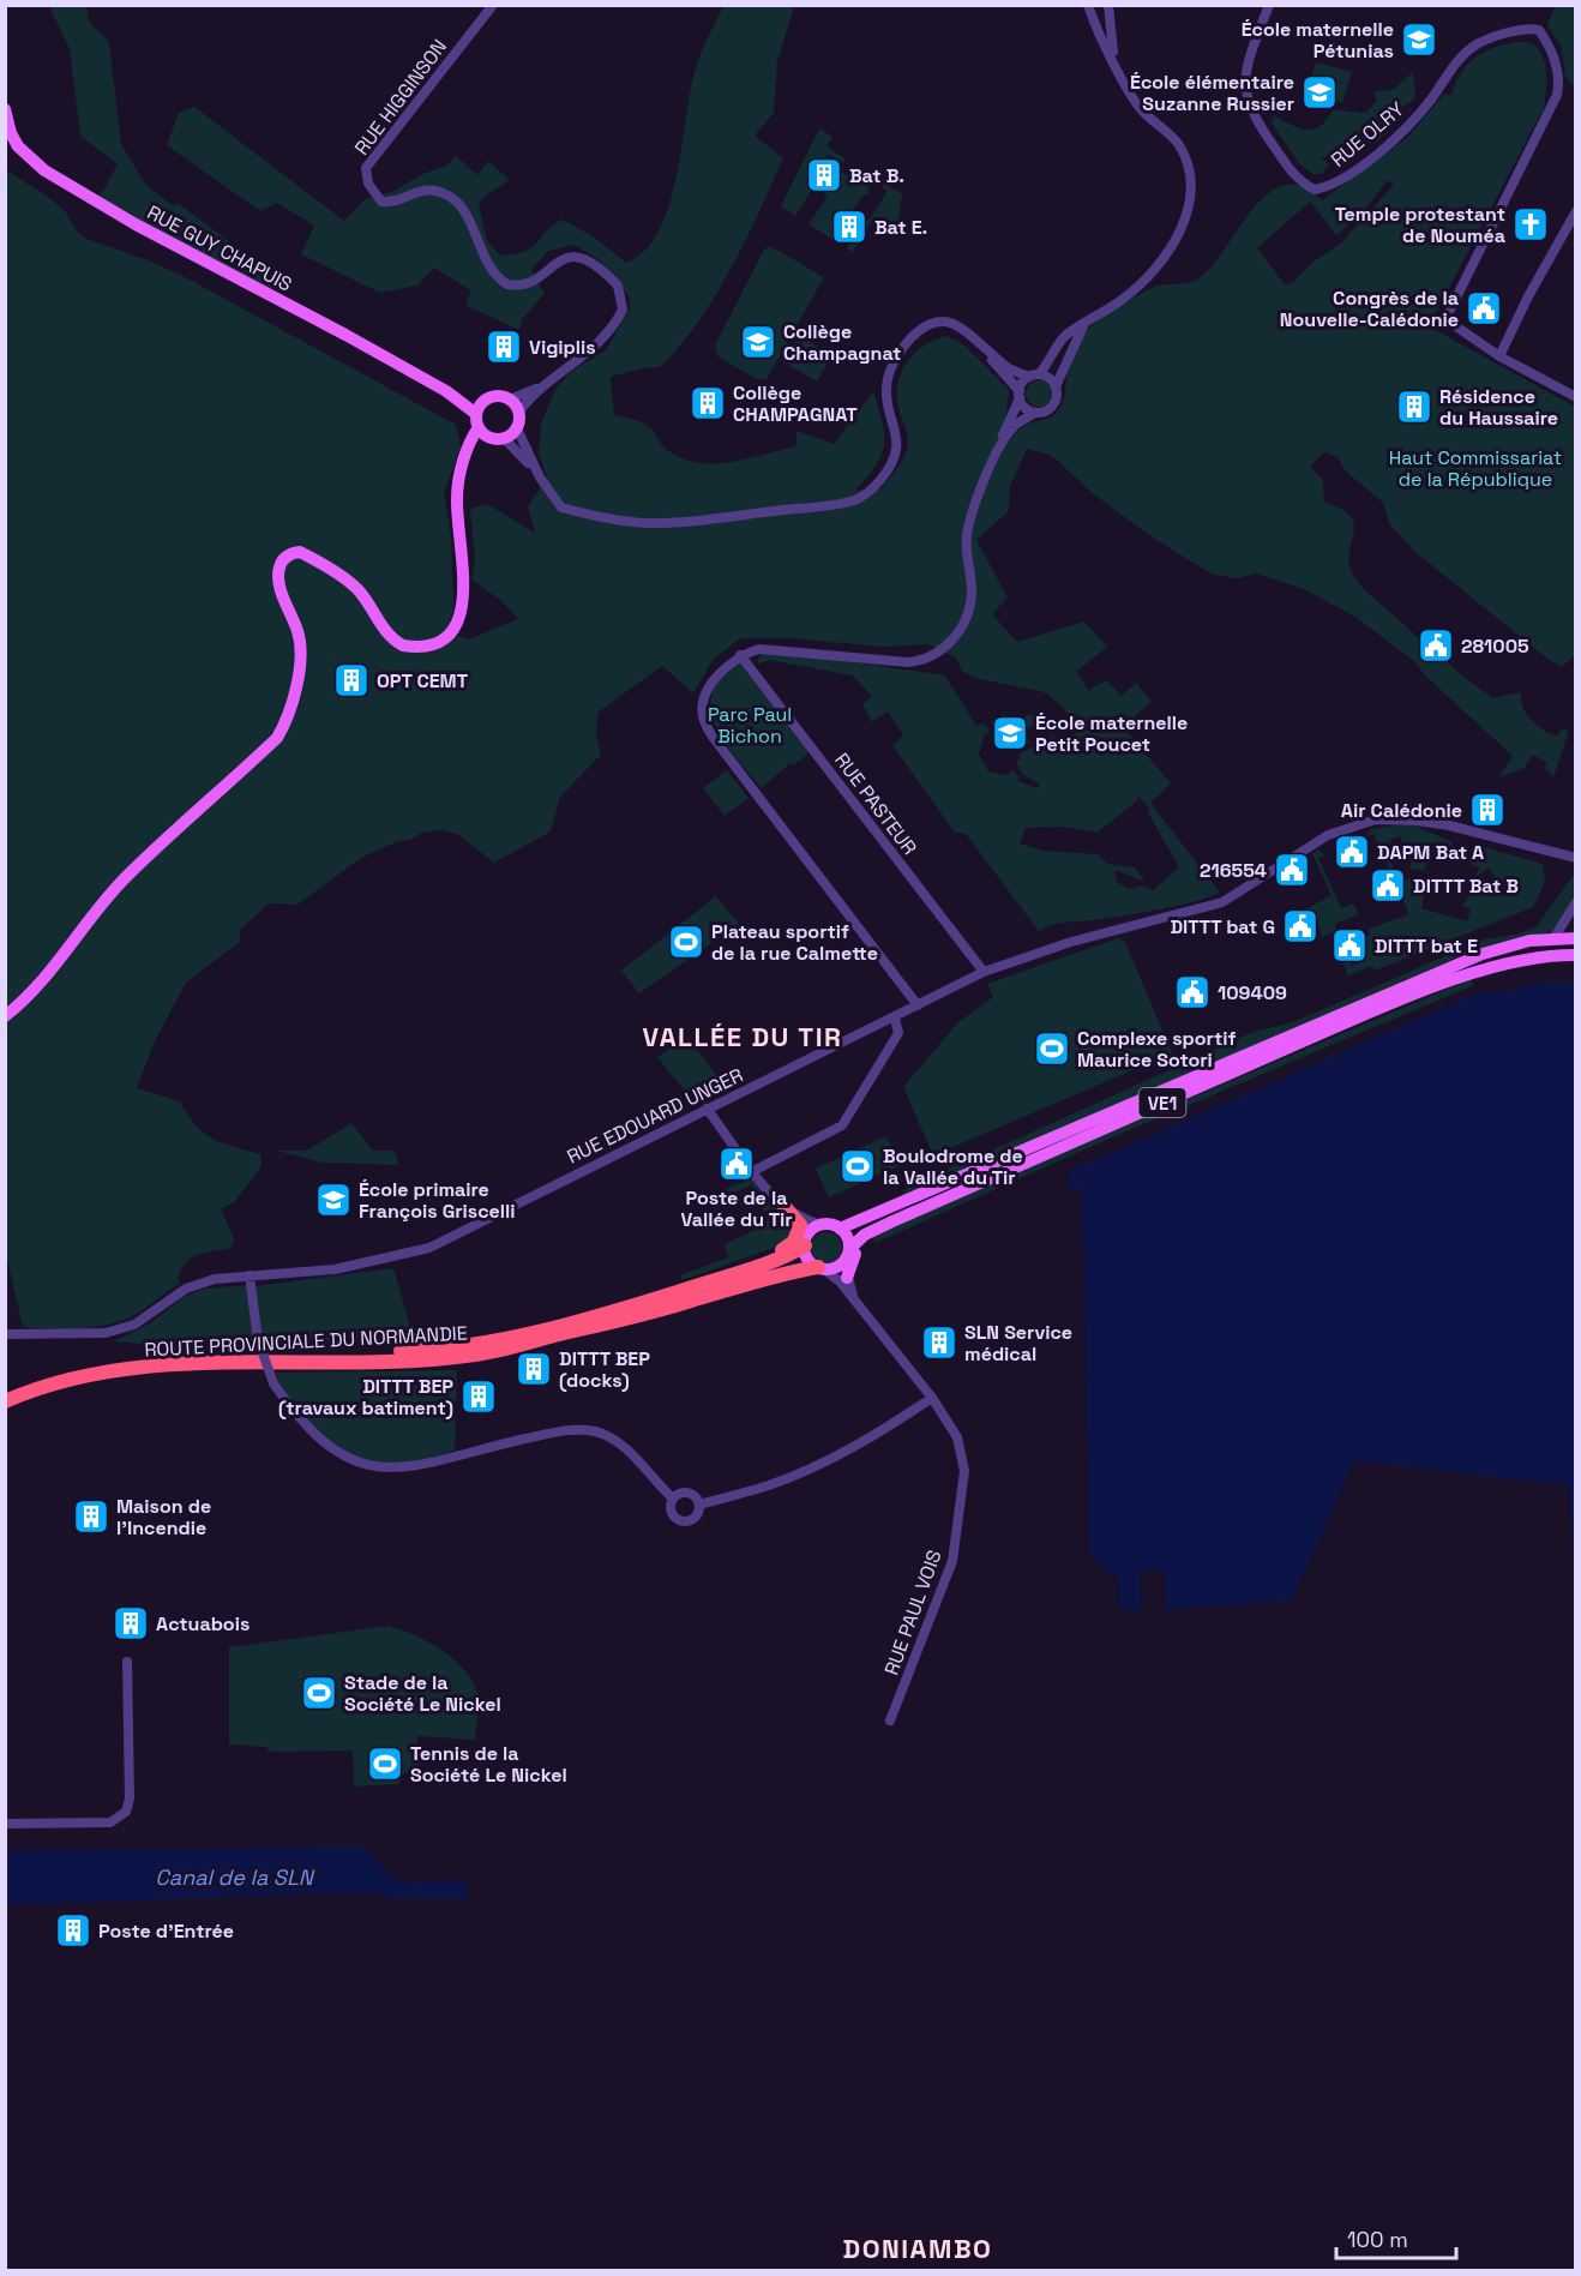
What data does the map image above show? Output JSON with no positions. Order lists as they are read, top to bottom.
{
  "streets": {
    "highway": ["ROUTE PROVINCIALE DU NORMANDIE"],
    "main road": ["RUE GUY CHAPUIS", "VE1"],
    "street": [
      "RUE HIGGINSON",
      "RUE OLRY",
      "RUE PASTEUR",
      "RUE EDOUARD UNGER",
      "RUE PAUL VOIS"
    ]
  },
  "crossings": [
    ["RUE HIGGINSON", "RUE GUY CHAPUIS"],
    ["RUE PASTEUR", "RUE EDOUARD UNGER"],
    ["VE1", "ROUTE PROVINCIALE DU NORMANDIE"]
  ],
  "districts": ["VALLÉE DU TIR", "DONIAMBO"],
  "water": ["Canal de la SLN"],
  "parks": ["Haut Commissariat de la République", "Parc Paul Bichon"],
  "places": {
    "school or university": [
      "École maternelle Pétunias",
      "École élémentaire Suzanne Russier",
      "Collège Champagnat",
      "École maternelle Petit Poucet",
      "École primaire François Griscelli"
    ],
    "building": [
      "Bat B.",
      "Bat E.",
      "Vigiplis",
      "Collège CHAMPAGNAT",
      "Résidence du Haussaire",
      "OPT CEMT",
      "Air Calédonie",
      "SLN Service médical",
      "DITTT BEP (docks)",
      "DITTT BEP (travaux batiment)",
      "Maison de l'Incendie",
      "Actuabois",
      "Poste d'Entrée"
    ],
    "church": ["Temple protestant de Nouméa"],
    "public building": [
      "Congrès de la Nouvelle-Calédonie",
      "281005",
      "DAPM Bat A",
      "216554",
      "DITTT Bat B",
      "DITTT bat G",
      "DITTT bat E",
      "109409",
      "Poste de la Vallée du Tir"
    ],
    "sports": [
      "Plateau sportif de la rue Calmette",
      "Complexe sportif Maurice Sotori",
      "Boulodrome de la Vallée du Tir",
      "Stade de la Société Le Nickel",
      "Tennis de la Société Le Nickel"
    ]
  },
  "scale_bar": "100 m"
}
